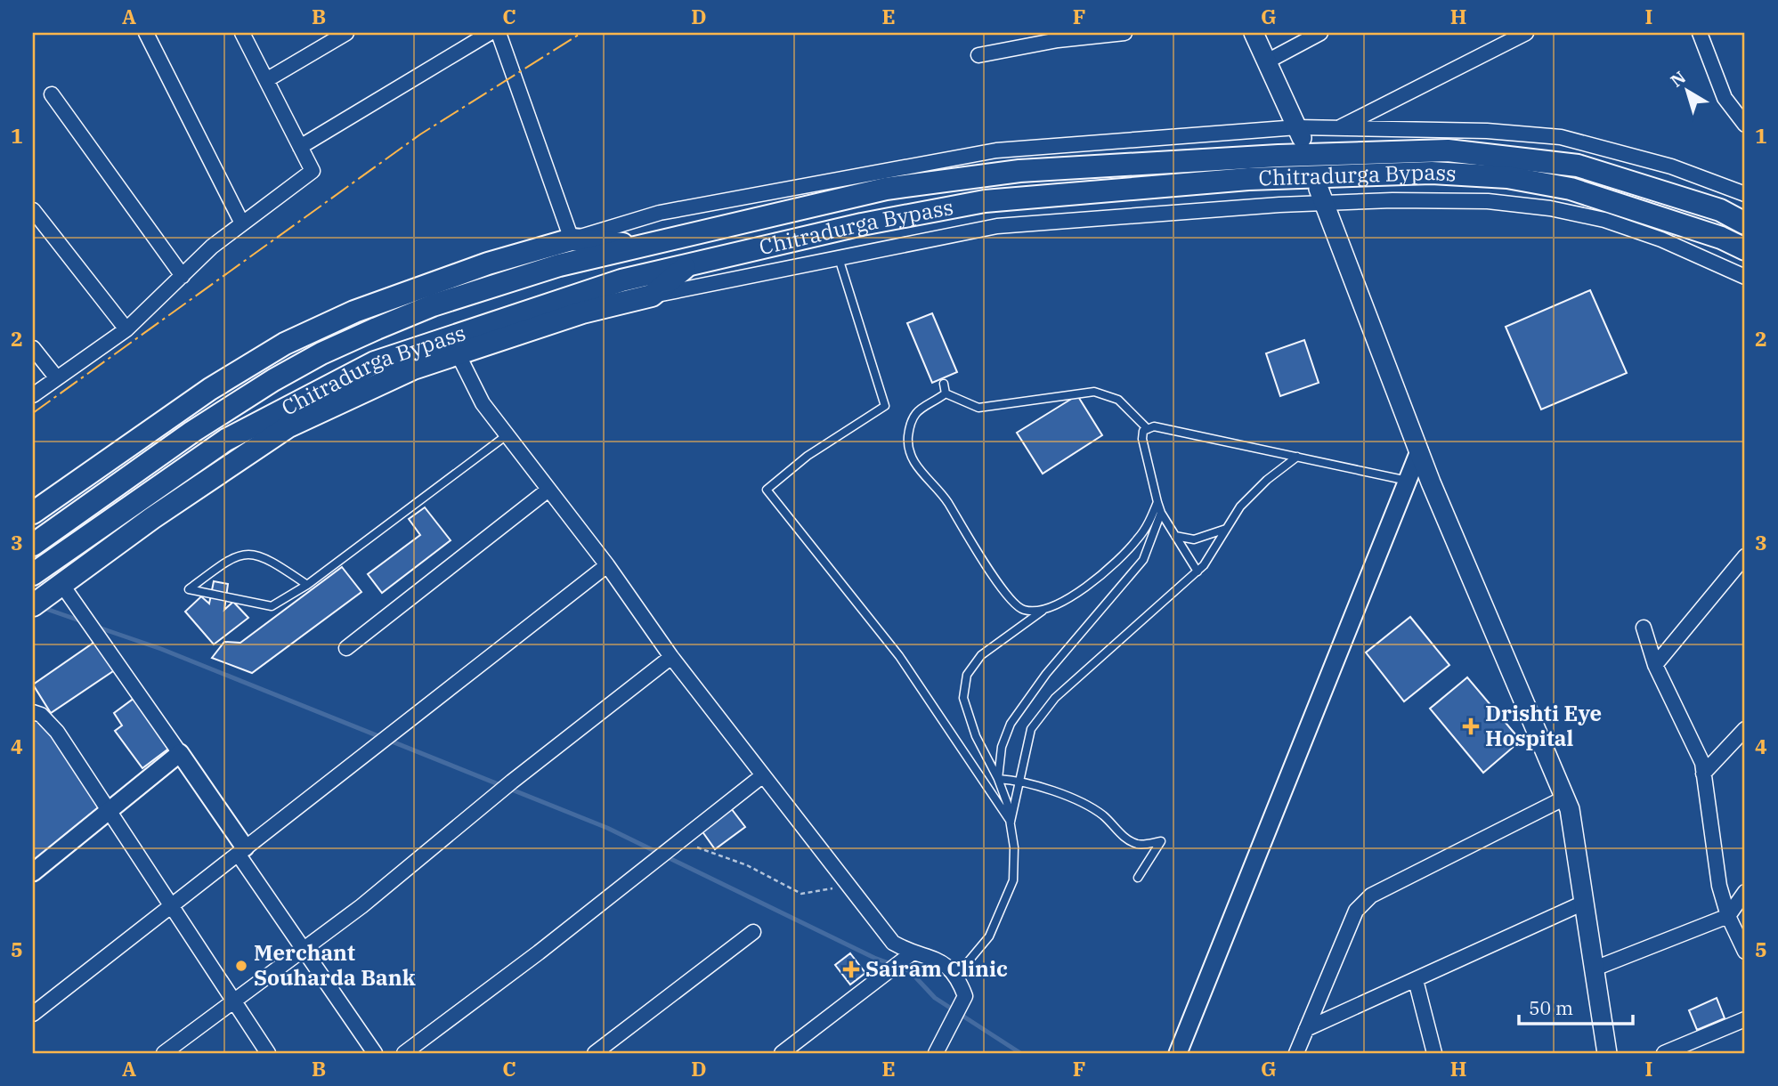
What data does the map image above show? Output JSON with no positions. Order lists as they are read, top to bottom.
{
  "streets": {
    "main road": ["Chitradurga Bypass"]
  },
  "places": {
    "health": ["Drishti Eye Hospital", "Sairam Clinic"],
    "other": ["Merchant Souharda Bank"]
  },
  "scale_bar": "50 m",
  "north": "top left",
  "grid": {
    "columns": [
      "A",
      "B",
      "C",
      "D",
      "E",
      "F",
      "G",
      "H",
      "I"
    ],
    "rows": [
      "1",
      "2",
      "3",
      "4",
      "5"
    ]
  }
}
